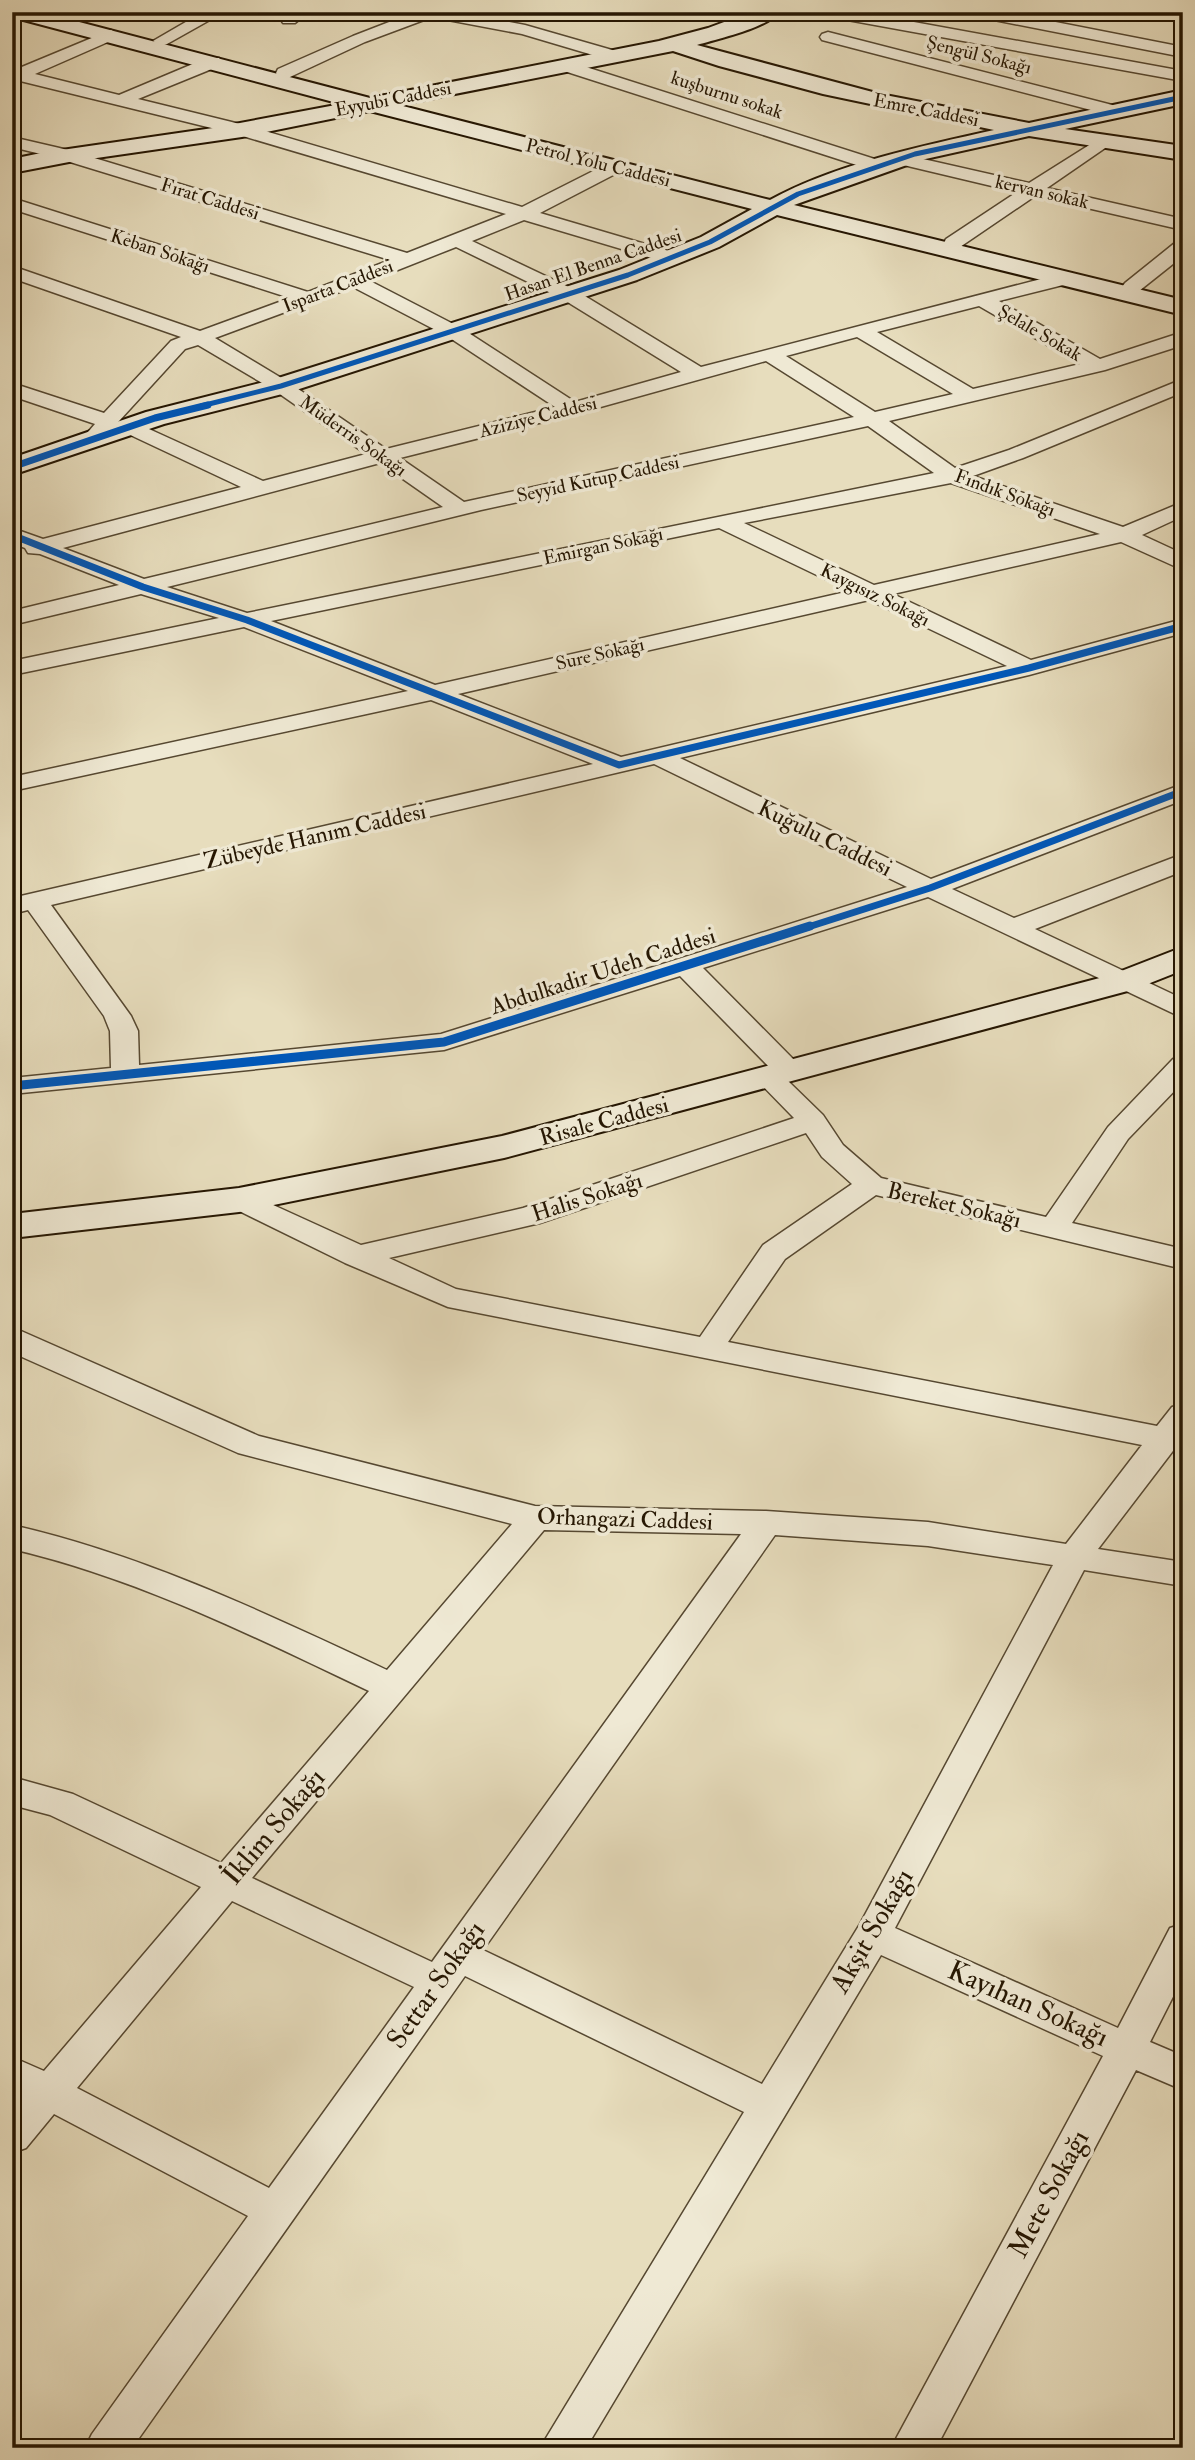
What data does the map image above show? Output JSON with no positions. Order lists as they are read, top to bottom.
{
  "streets": {
    "street": [
      "Şengül Sokağı",
      "kuşburnu sokak",
      "Eyyubi Caddesi",
      "Emre Caddesi",
      "Petrol Yolu Caddesi",
      "kervan sokak",
      "Fırat Caddesi",
      "Keban Sokağı",
      "Hasan El Benna Caddesi",
      "Isparta Caddesi",
      "Şelale Sokak",
      "Aziziye Caddesi",
      "Müderris Sokağı",
      "Seyyid Kutup Caddesi",
      "Fındık Sokağı",
      "Emirgan Sokağı",
      "Kaygısız Sokağı",
      "Sure Sokağı",
      "Zübeyde Hanım Caddesi",
      "Kuğulu Caddesi",
      "Abdulkadir Udeh Caddesi",
      "Risale Caddesi",
      "Halis Sokağı",
      "Bereket Sokağı",
      "Orhangazi Caddesi",
      "İklim Sokağı",
      "Akşit Sokağı",
      "Settar Sokağı",
      "Kayıhan Sokağı",
      "Mete Sokağı"
    ]
  },
  "crossings": [
    ["Şengül Sokağı", "Hasan El Benna Caddesi"],
    ["kuşburnu sokak", "Eyyubi Caddesi"],
    ["kuşburnu sokak", "kervan sokak"],
    ["kuşburnu sokak", "Hasan El Benna Caddesi"],
    ["Eyyubi Caddesi", "Emre Caddesi"],
    ["Eyyubi Caddesi", "Petrol Yolu Caddesi"],
    ["Eyyubi Caddesi", "Fırat Caddesi"],
    ["Emre Caddesi", "Hasan El Benna Caddesi"],
    ["Petrol Yolu Caddesi", "Hasan El Benna Caddesi"],
    ["Petrol Yolu Caddesi", "Isparta Caddesi"],
    ["Petrol Yolu Caddesi", "Aziziye Caddesi"],
    ["kervan sokak", "Hasan El Benna Caddesi"],
    ["Fırat Caddesi", "Isparta Caddesi"],
    ["Keban Sokağı", "Isparta Caddesi"],
    ["Hasan El Benna Caddesi", "Isparta Caddesi"],
    ["Hasan El Benna Caddesi", "Müderris Sokağı"],
    ["Isparta Caddesi", "Müderris Sokağı"],
    ["Şelale Sokak", "Aziziye Caddesi"],
    ["Şelale Sokak", "Seyyid Kutup Caddesi"],
    ["Aziziye Caddesi", "Müderris Sokağı"],
    ["Aziziye Caddesi", "Fındık Sokağı"],
    ["Müderris Sokağı", "Seyyid Kutup Caddesi"],
    ["Seyyid Kutup Caddesi", "Fındık Sokağı"],
    ["Fındık Sokağı", "Emirgan Sokağı"],
    ["Fındık Sokağı", "Sure Sokağı"],
    ["Emirgan Sokağı", "Kaygısız Sokağı"],
    ["Kaygısız Sokağı", "Sure Sokağı"],
    ["Kaygısız Sokağı", "Zübeyde Hanım Caddesi"],
    ["Zübeyde Hanım Caddesi", "Kuğulu Caddesi"],
    ["Kuğulu Caddesi", "Abdulkadir Udeh Caddesi"],
    ["Kuğulu Caddesi", "Risale Caddesi"],
    ["Abdulkadir Udeh Caddesi", "Bereket Sokağı"],
    ["Risale Caddesi", "Bereket Sokağı"],
    ["Halis Sokağı", "Bereket Sokağı"],
    ["Orhangazi Caddesi", "İklim Sokağı"],
    ["Orhangazi Caddesi", "Akşit Sokağı"],
    ["Orhangazi Caddesi", "Settar Sokağı"],
    ["Akşit Sokağı", "Kayıhan Sokağı"],
    ["Kayıhan Sokağı", "Mete Sokağı"]
  ]
}
